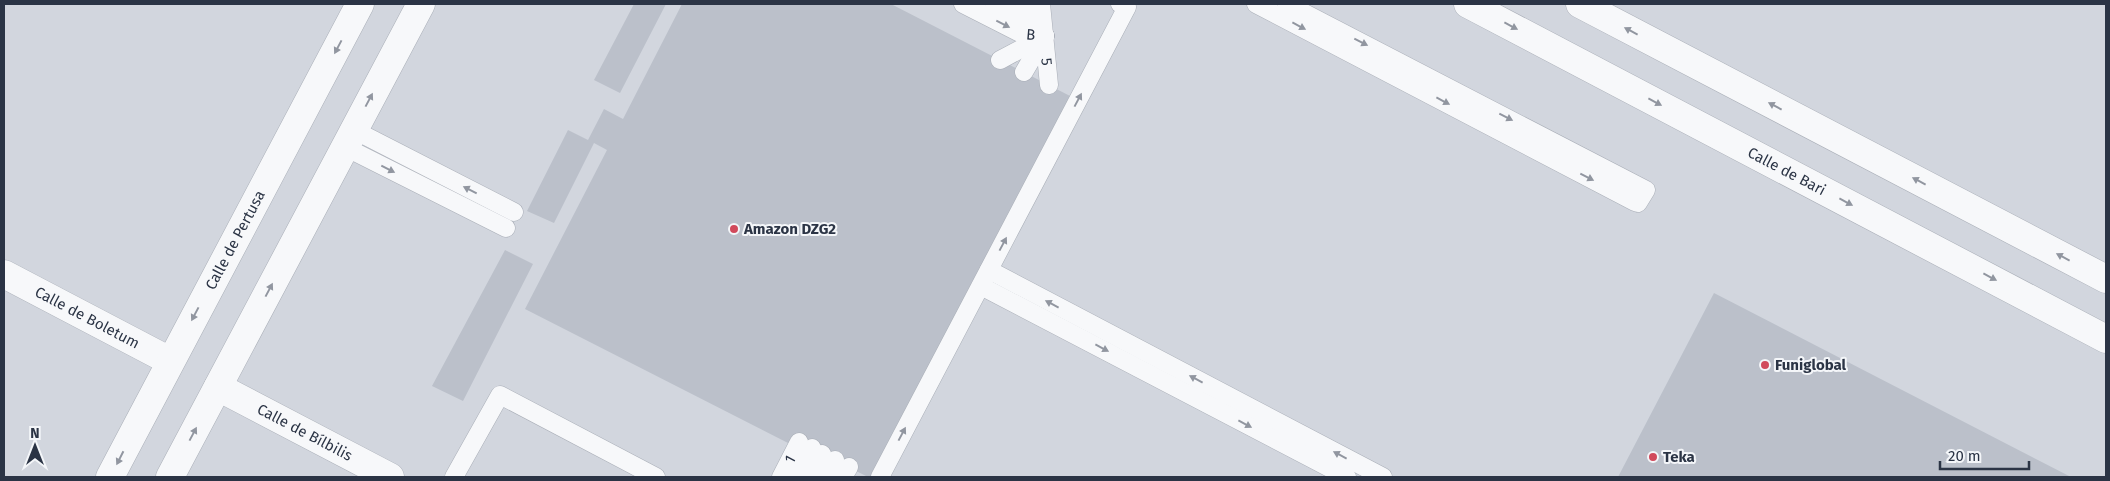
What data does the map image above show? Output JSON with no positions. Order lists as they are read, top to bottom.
{
  "streets": {
    "street": [
      "Calle de Bari",
      "Calle de Pertusa",
      "Calle de Boletum",
      "Calle de Bílbilis"
    ],
    "lane": ["B", "5", "1"]
  },
  "crossings": [
    ["B", "5"],
    ["Calle de Pertusa", "Calle de Boletum"]
  ],
  "places": ["Amazon DZG2", "Funiglobal", "Teka"],
  "scale_bar": "20 m",
  "north": "top"
}
